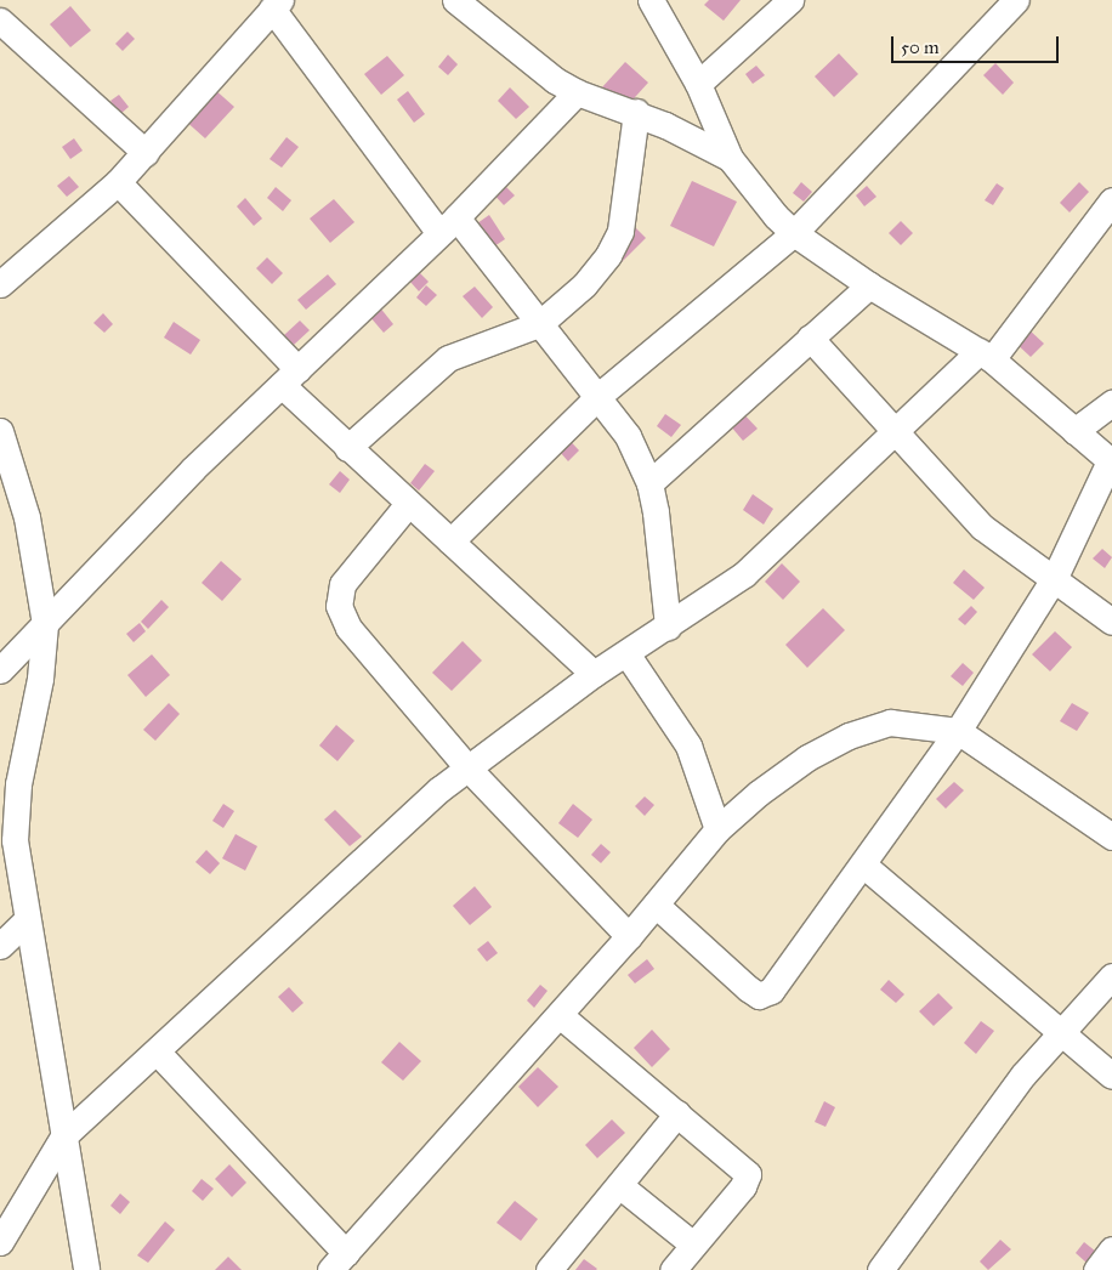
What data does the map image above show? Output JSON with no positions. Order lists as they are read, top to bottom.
{
  "scale_bar": "50 m"
}
